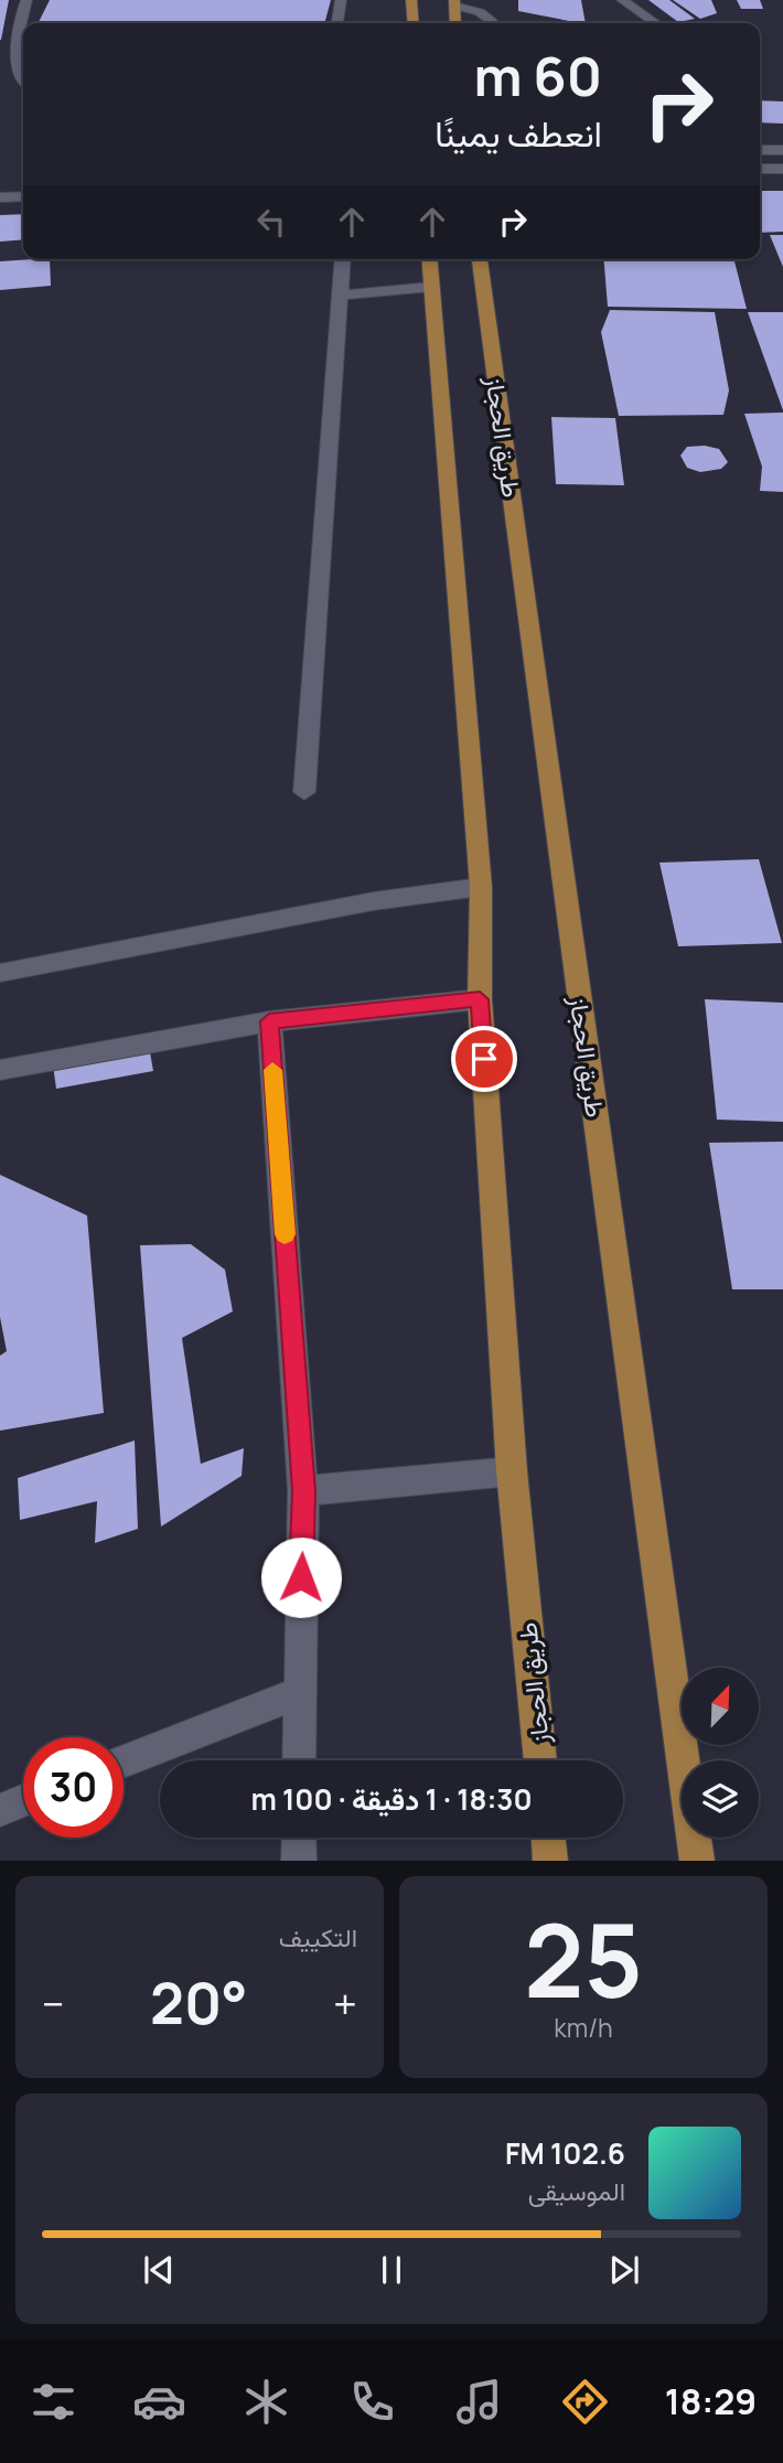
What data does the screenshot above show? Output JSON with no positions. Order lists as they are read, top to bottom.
{
  "streets": {
    "main road": ["طريق الحجاز"]
  },
  "north": "top right",
  "page": {
    "turn": ["60 m", "انعطف يمينًا"],
    "limit": "30",
    "trip": "18:30 · 1 دقيقة · 100 m",
    "tile": [
      ["25", "km/h"],
      "التكييف"
    ],
    "heat": ["−", "20°", "+"],
    "song": ["102.6 FM", "الموسيقى"],
    "tabs": "18:29"
  }
}
